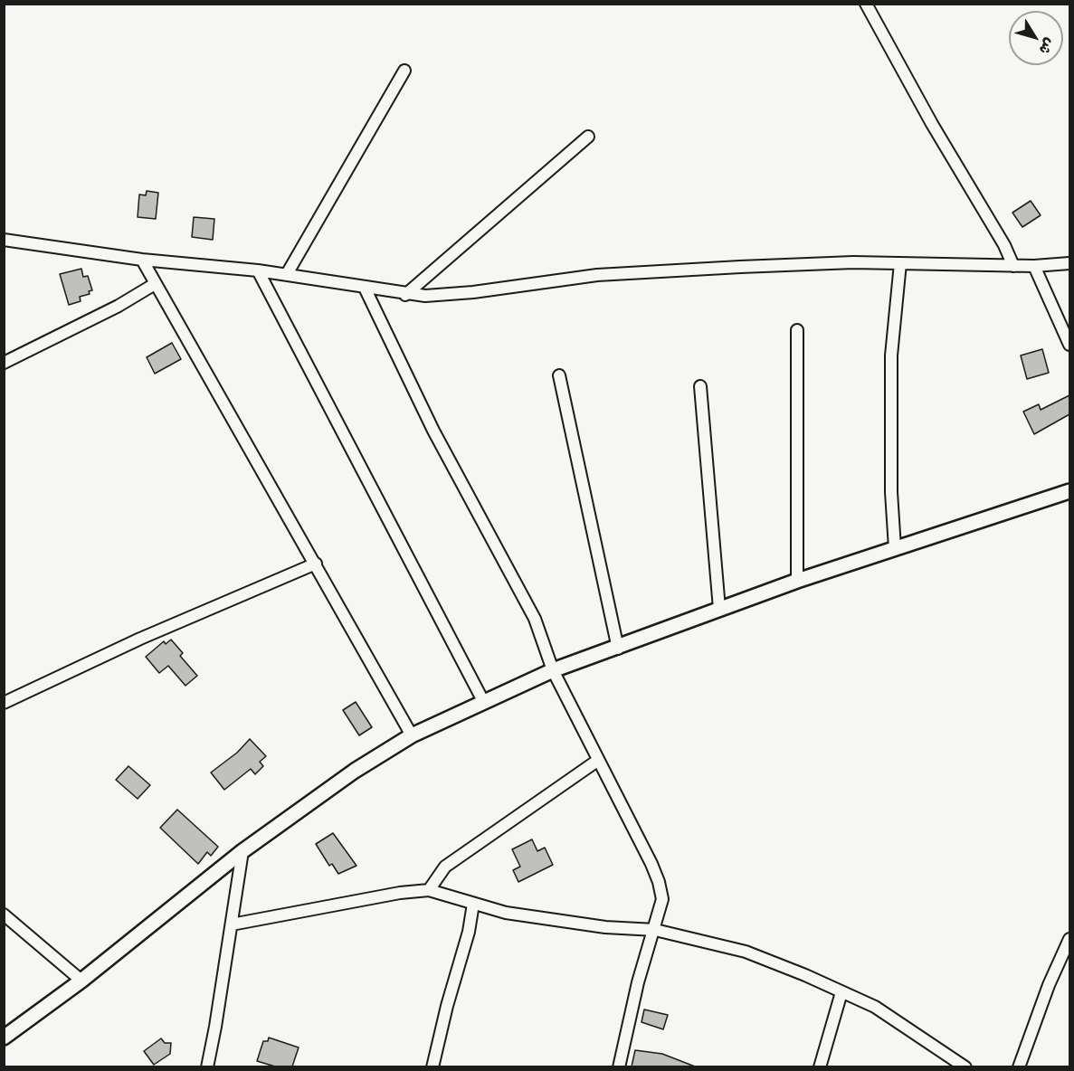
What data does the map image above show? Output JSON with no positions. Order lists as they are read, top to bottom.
{
  "north": "bottom right"
}
